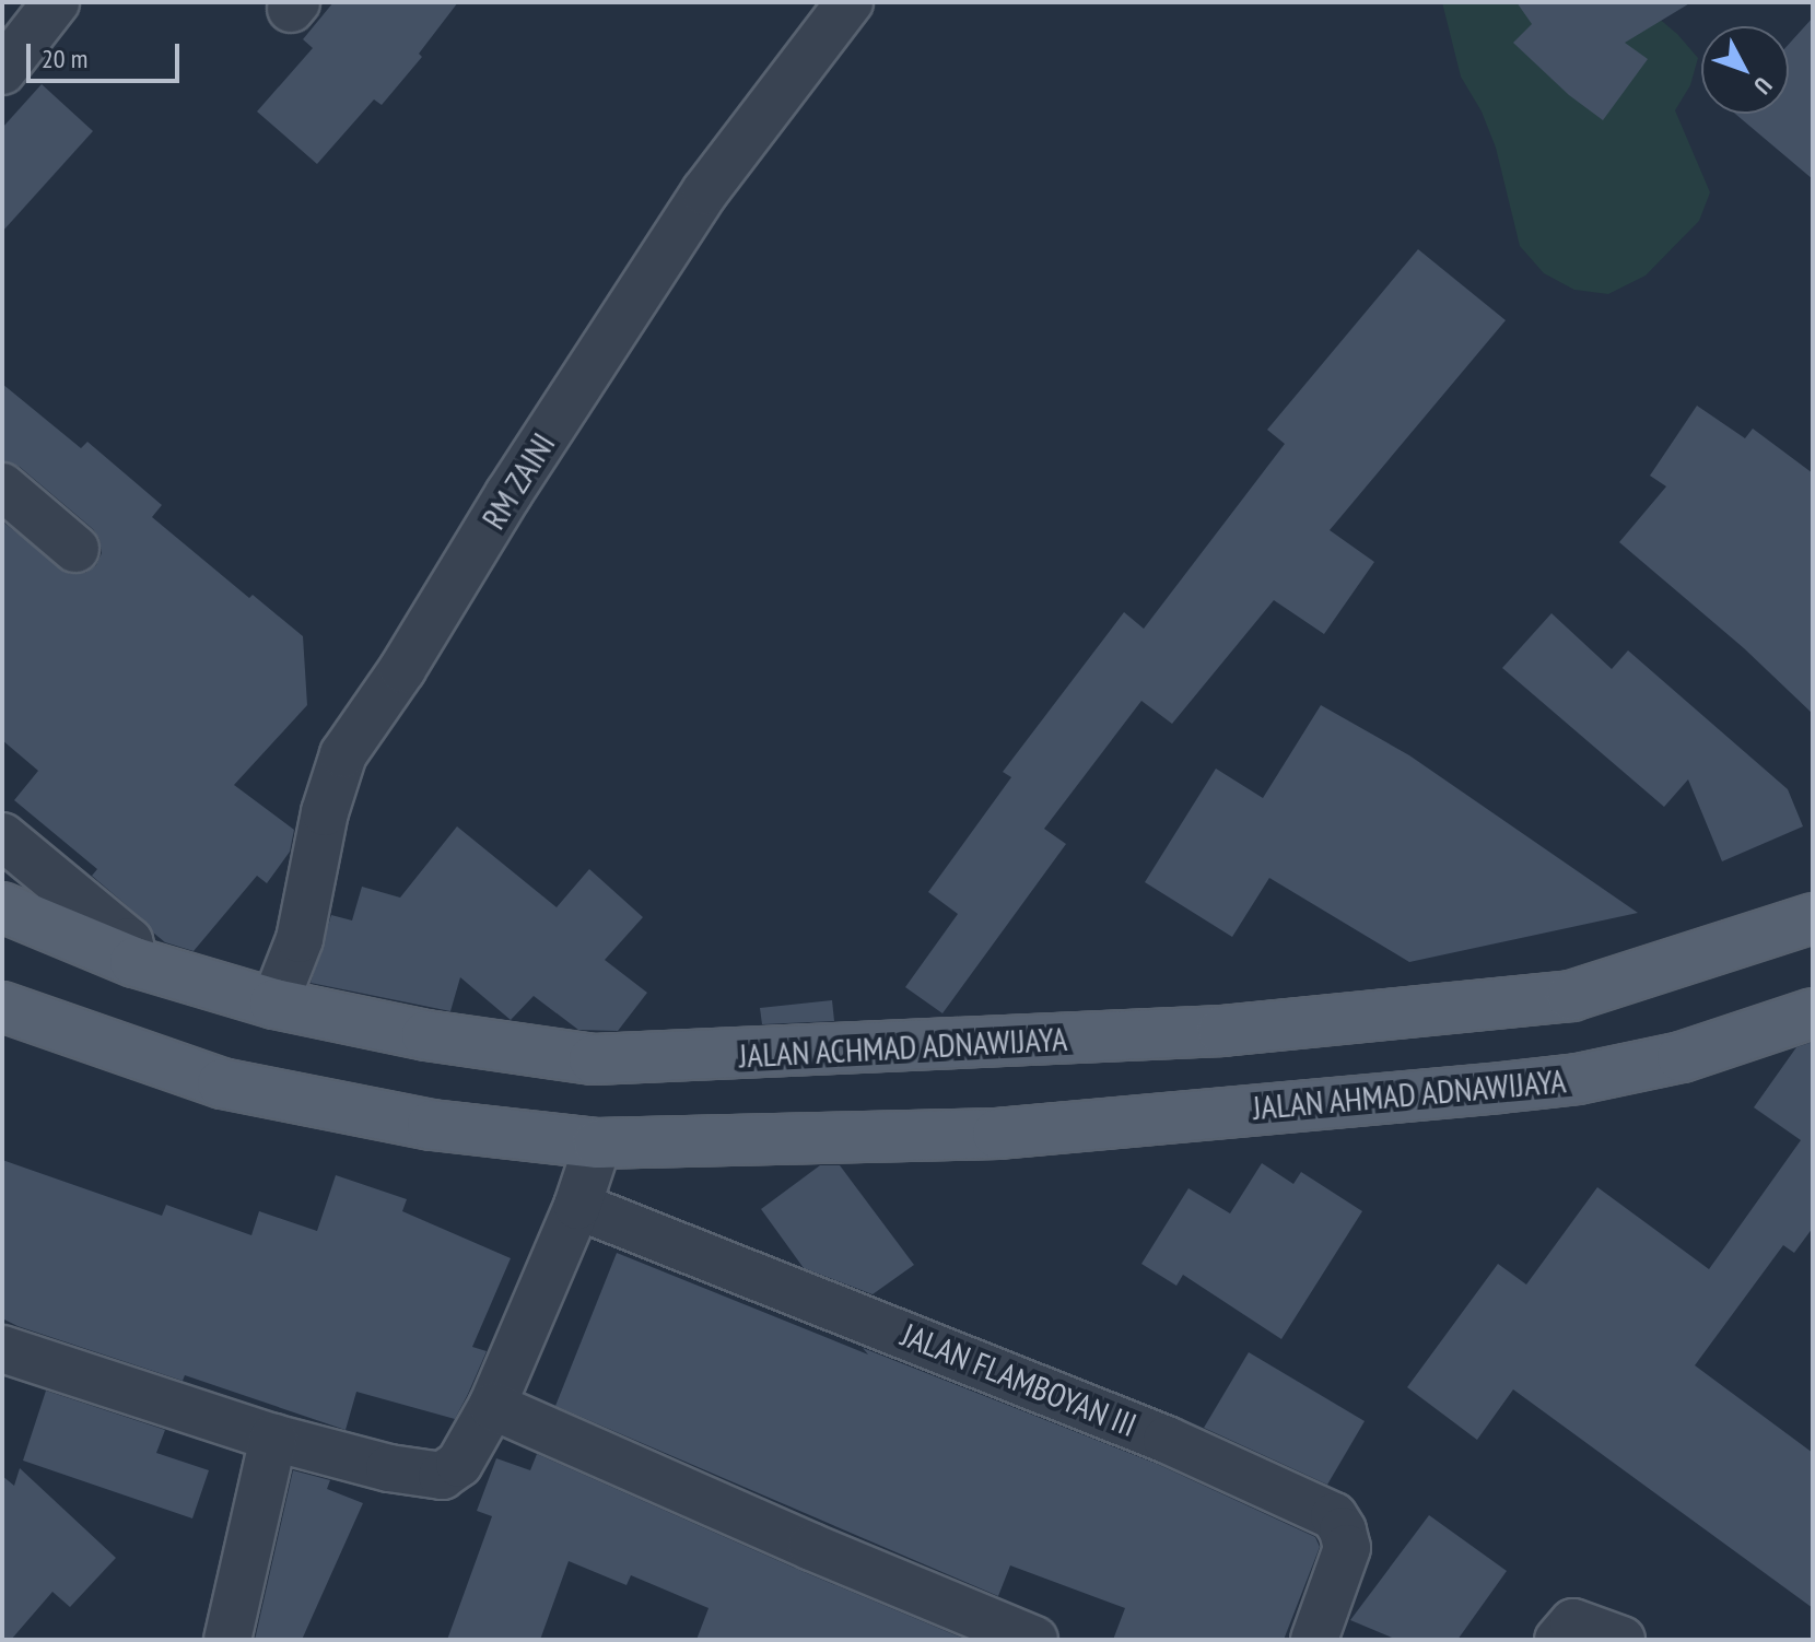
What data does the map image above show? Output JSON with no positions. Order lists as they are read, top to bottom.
{
  "streets": {
    "main road": ["JALAN ACHMAD ADNAWIJAYA", "JALAN AHMAD ADNAWIJAYA"],
    "street": ["RM ZAINI", "JALAN FLAMBOYAN III"]
  },
  "crossings": [
    ["RM ZAINI", "JALAN ACHMAD ADNAWIJAYA"]
  ],
  "scale_bar": "20 m",
  "north": "bottom right"
}
